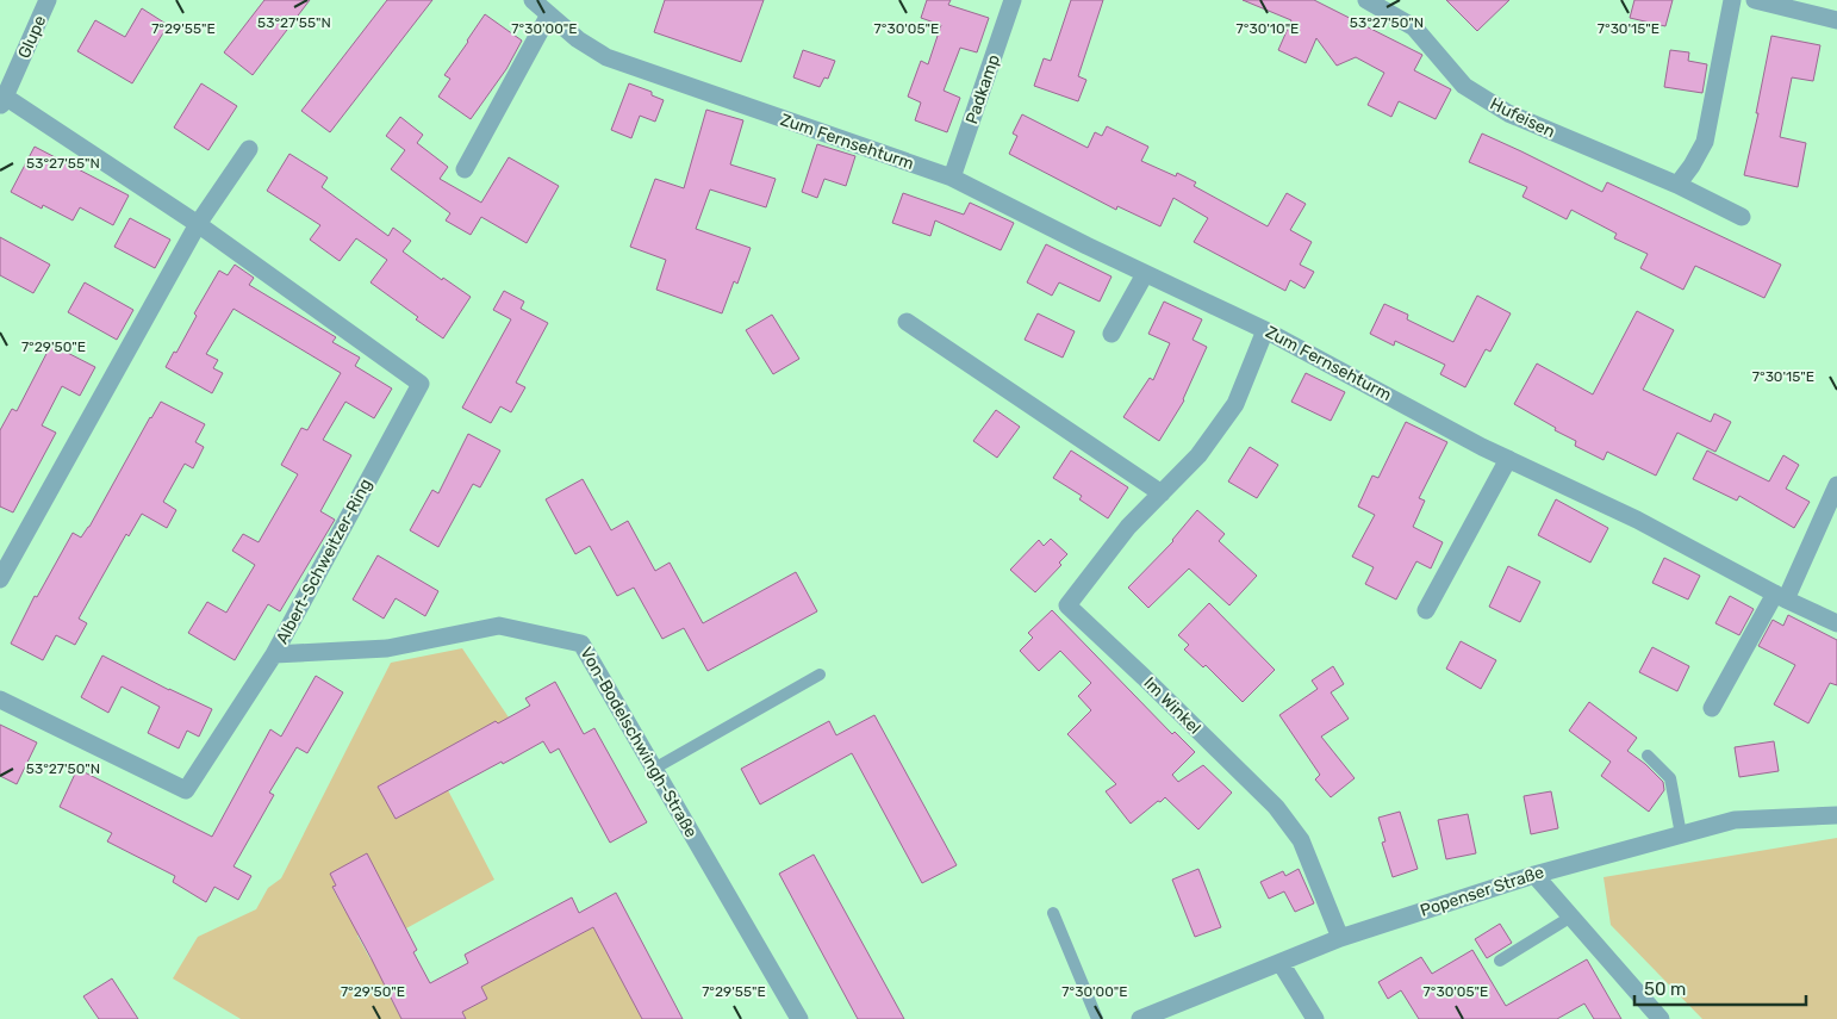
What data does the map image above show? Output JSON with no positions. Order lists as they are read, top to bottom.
{
  "streets": {
    "street": [
      "Glupe",
      "Padkamp",
      "Hufeisen",
      "Zum Fernsehturm",
      "Albert-Schweitzer-Ring",
      "Im Winkel",
      "Von-Bodelschwingh-Straße",
      "Popenser Straße"
    ]
  },
  "crossings": [
    ["Glupe", "Albert-Schweitzer-Ring"],
    ["Padkamp", "Zum Fernsehturm"],
    ["Zum Fernsehturm", "Im Winkel"],
    ["Albert-Schweitzer-Ring", "Von-Bodelschwingh-Straße"],
    ["Im Winkel", "Popenser Straße"]
  ],
  "scale_bar": "50 m",
  "coordinates": [
    "53°27'55\"N",
    "53°27'50\"N",
    "7°29'55\"E",
    "7°30'00\"E",
    "7°30'05\"E",
    "7°30'10\"E",
    "7°30'15\"E",
    "7°29'50\"E"
  ]
}
